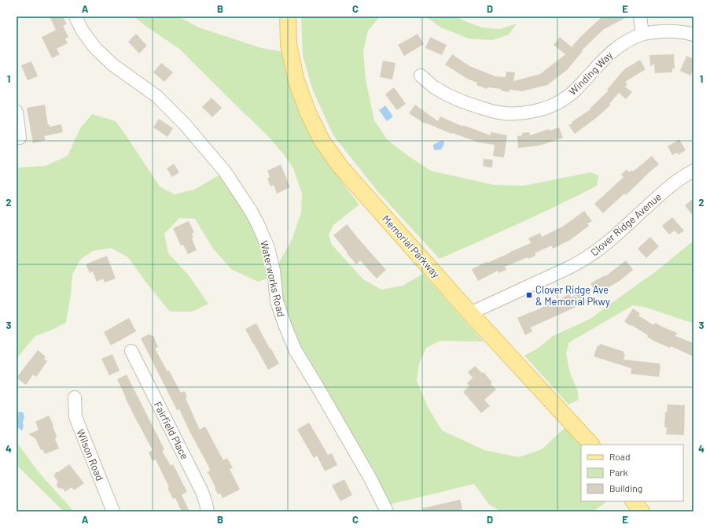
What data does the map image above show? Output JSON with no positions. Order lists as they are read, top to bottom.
{
  "streets": {
    "main road": ["Memorial Parkway"],
    "street": [
      "Winding Way",
      "Clover Ridge Avenue",
      "Waterworks Road",
      "Fairfield Place",
      "Wilson Road"
    ]
  },
  "crossings": [
    ["Clover Ridge Avenue", "Memorial Parkway"]
  ],
  "places": {
    "transit": ["Clover Ridge Ave & Memorial Pkwy"]
  },
  "legend": ["Road", "Park", "Building"],
  "grid": {
    "columns": [
      "A",
      "B",
      "C",
      "D",
      "E"
    ],
    "rows": [
      "1",
      "2",
      "3",
      "4"
    ]
  }
}
